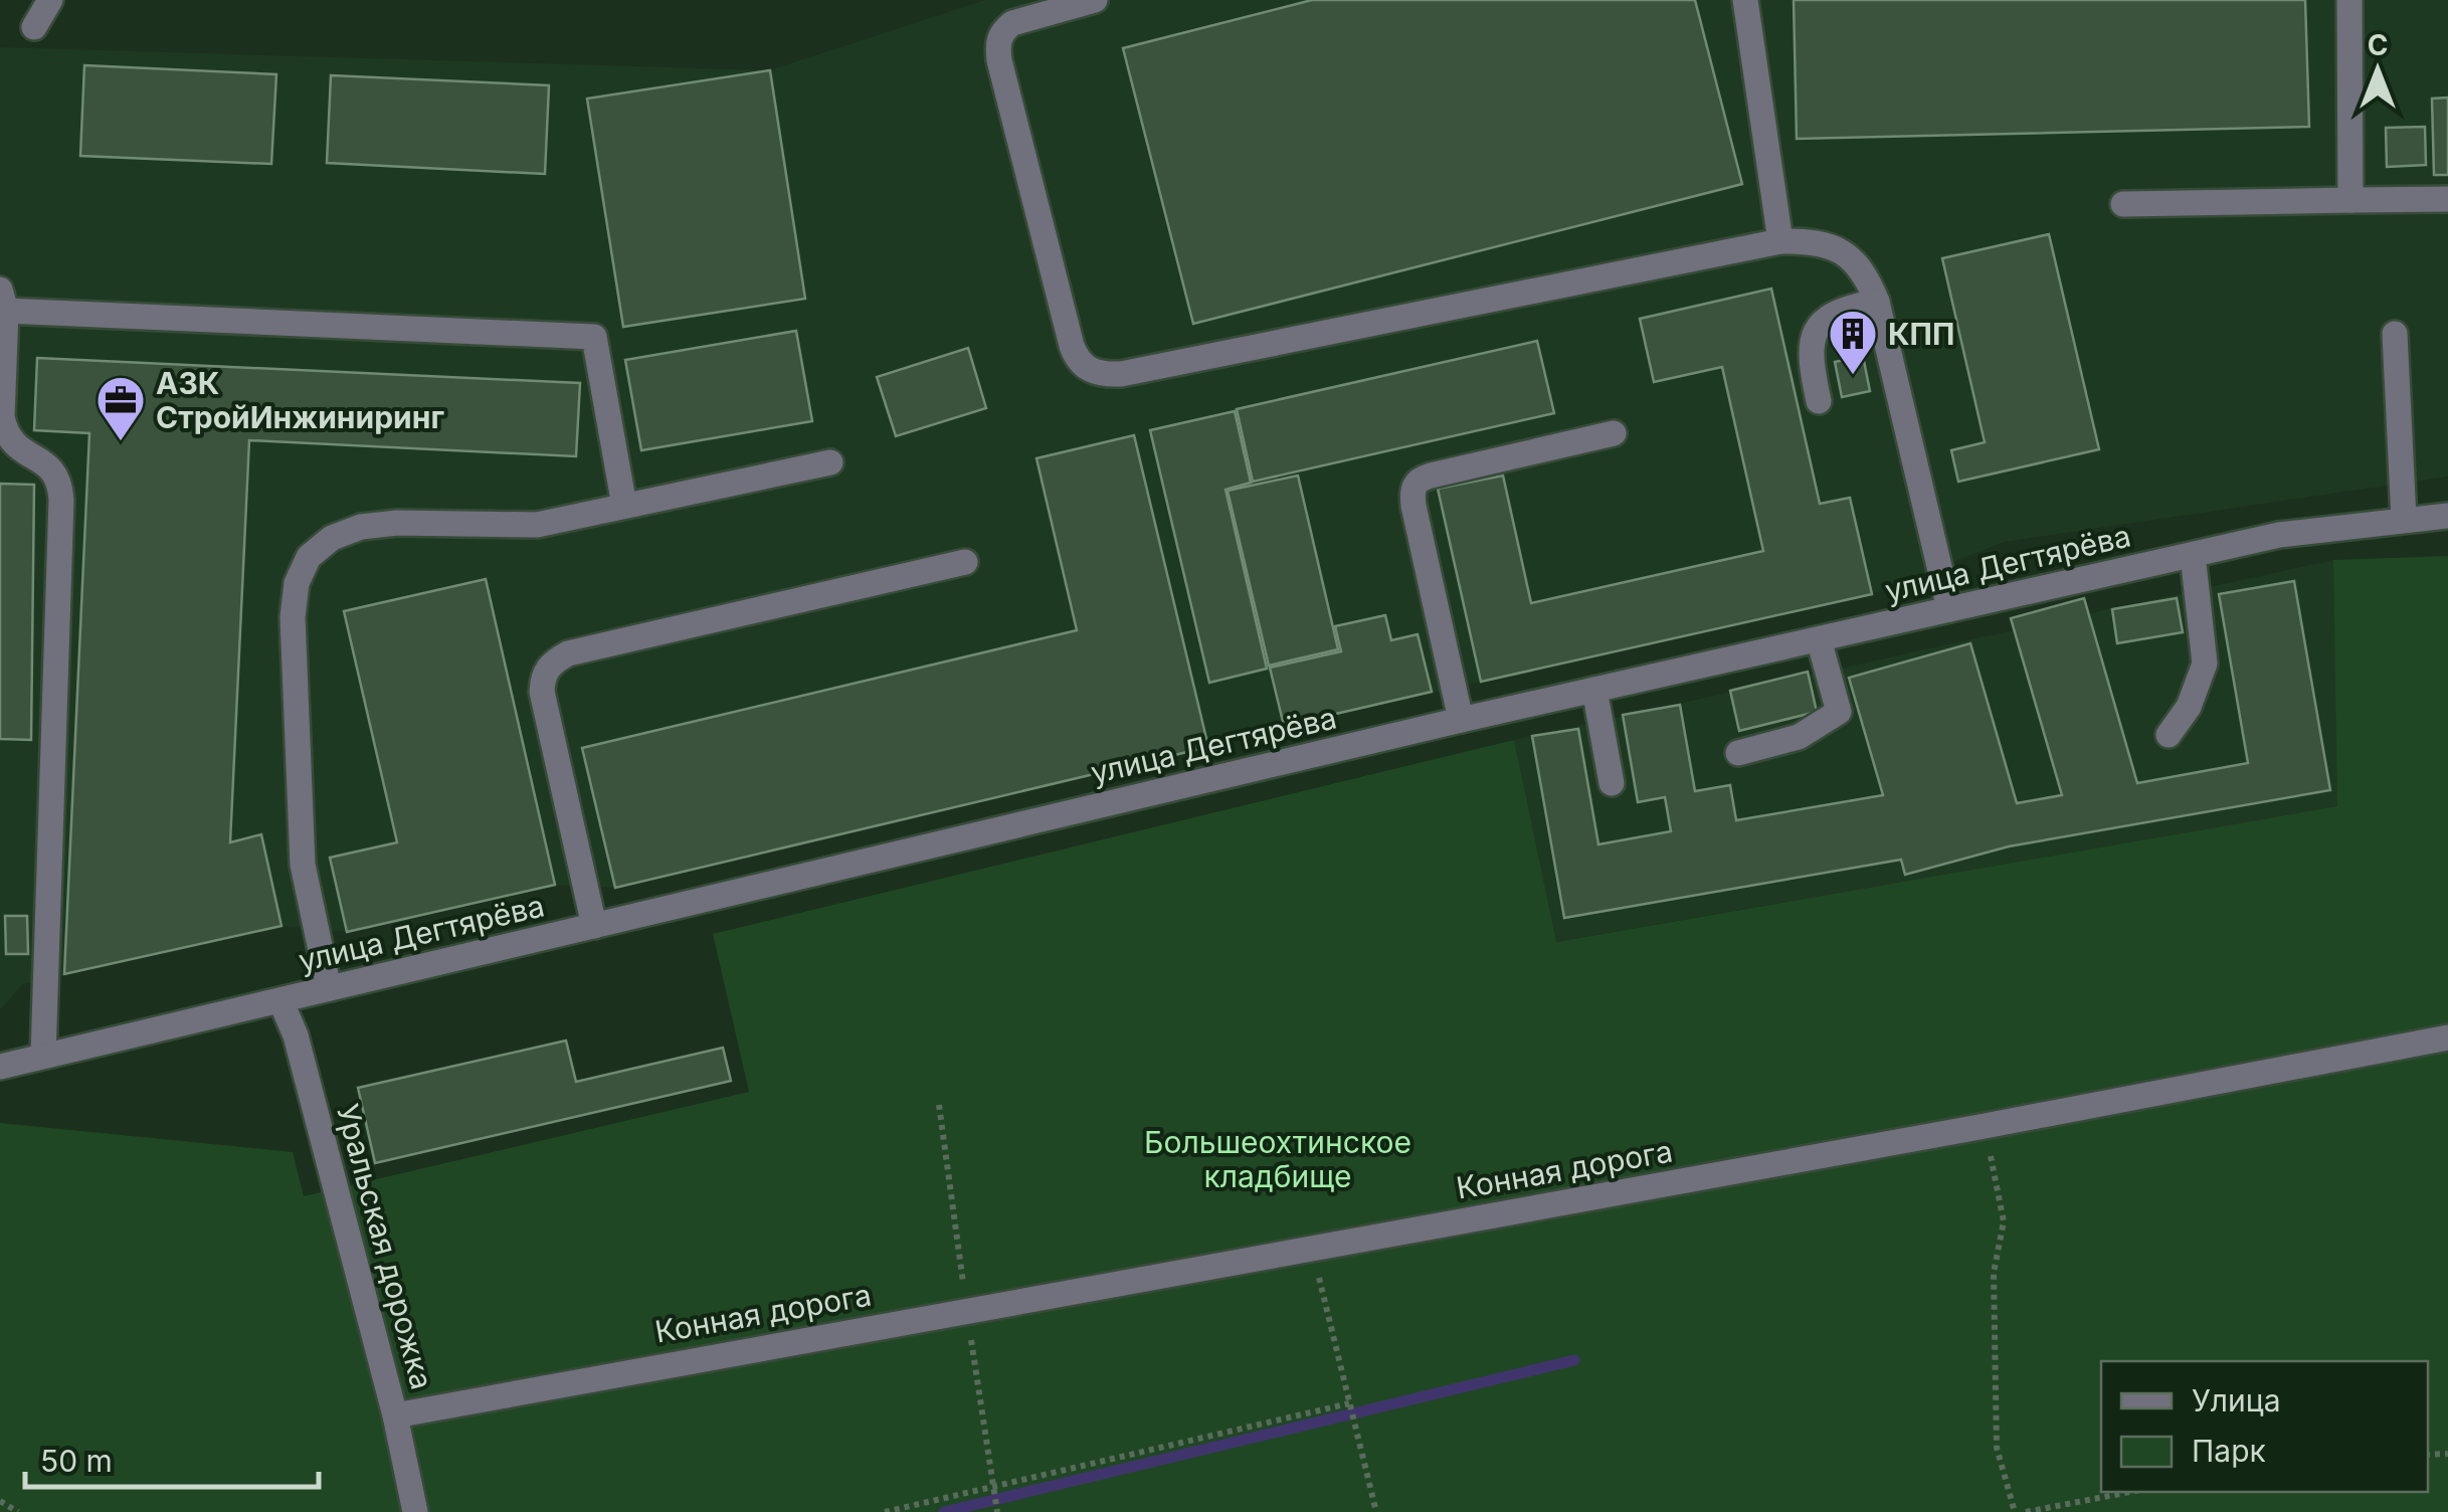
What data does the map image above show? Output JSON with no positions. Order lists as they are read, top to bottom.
{
  "streets": {
    "street": ["улица Дегтярёва", "Конная дорога", "Уральская дорожка"]
  },
  "crossings": [
    ["улица Дегтярёва", "Уральская дорожка"],
    ["Конная дорога", "Уральская дорожка"]
  ],
  "parks": ["Большеохтинское кладбище"],
  "places": {
    "building": ["КПП"],
    "office": ["АЗК СтройИнжиниринг"]
  },
  "legend": ["Улица", "Парк"],
  "scale_bar": "50 m",
  "north": "top"
}
